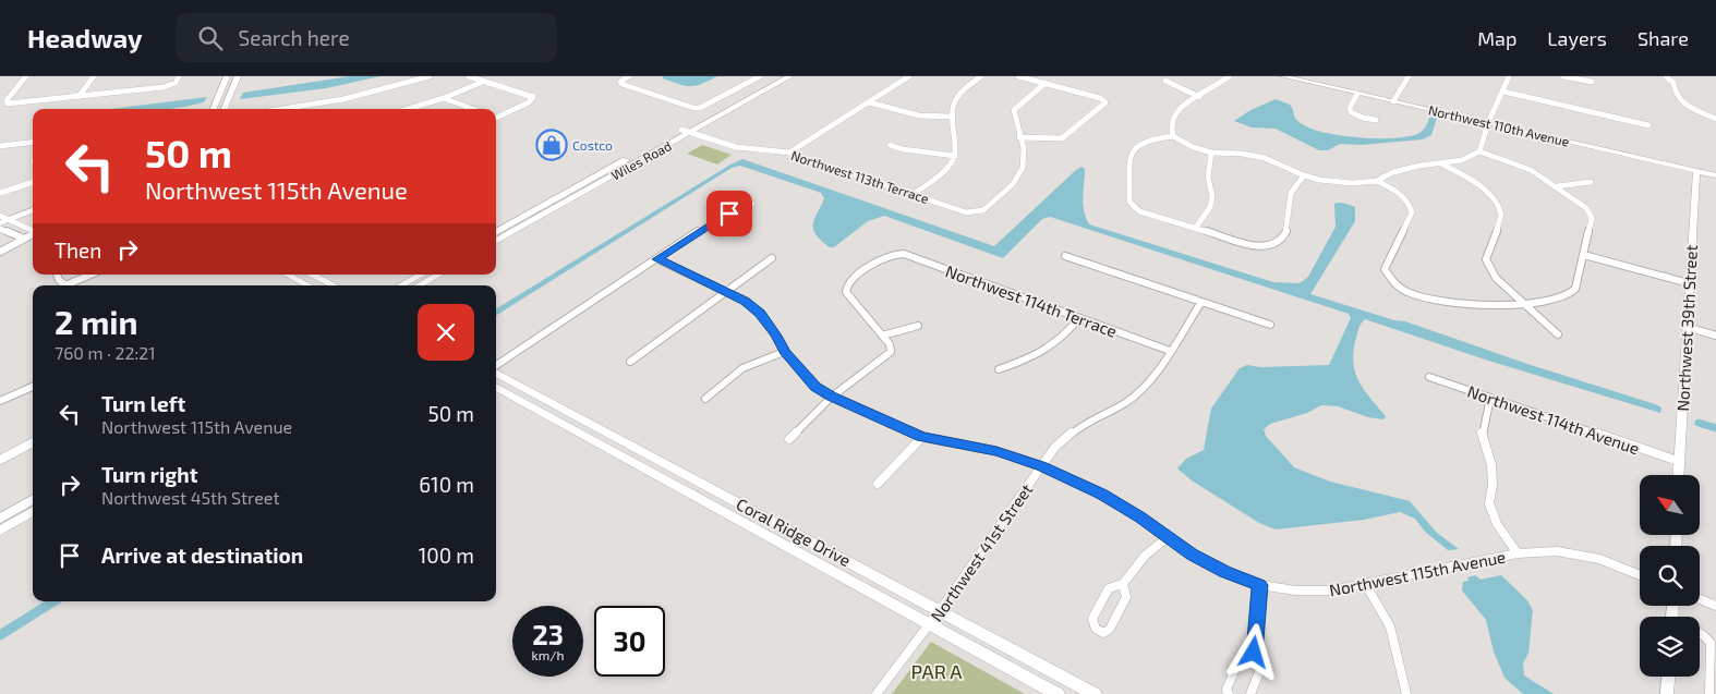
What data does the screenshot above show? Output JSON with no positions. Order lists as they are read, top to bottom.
{
  "streets": {
    "main road": ["Wiles Road", "Coral Ridge Drive"],
    "street": [
      "Northwest 110th Avenue",
      "Northwest 113th Terrace",
      "Northwest 114th Terrace",
      "Northwest 39th Street",
      "Northwest 114th Avenue",
      "Northwest 41st Street",
      "Northwest 115th Avenue"
    ]
  },
  "crossings": [
    ["Northwest 110th Avenue", "Northwest 39th Street"],
    ["Wiles Road", "Northwest 113th Terrace"],
    ["Northwest 114th Terrace", "Northwest 41st Street"],
    ["Northwest 39th Street", "Northwest 114th Avenue"],
    ["Coral Ridge Drive", "Northwest 41st Street"],
    ["Northwest 41st Street", "Northwest 115th Avenue"]
  ],
  "parks": ["PAR A"],
  "places": {
    "shop": ["Costco"]
  },
  "north": "top left",
  "page": {
    "header": "Headway",
    "search": "Search here",
    "nav": ["Map", "Layers", "Share"],
    "turn": ["50 m", "Northwest 115th Avenue"],
    "then": "Then",
    "heading": ["2 min", "760 m · 22:21"],
    "list": [
      {
        "name": "Turn left",
        "note": "Northwest 115th Avenue",
        "value": "50 m"
      },
      {
        "name": "Turn right",
        "note": "Northwest 45th Street",
        "value": "610 m"
      },
      {
        "name": "Arrive at destination",
        "value": "100 m"
      }
    ],
    "speed": "23 km/h",
    "limit": "30"
  }
}
